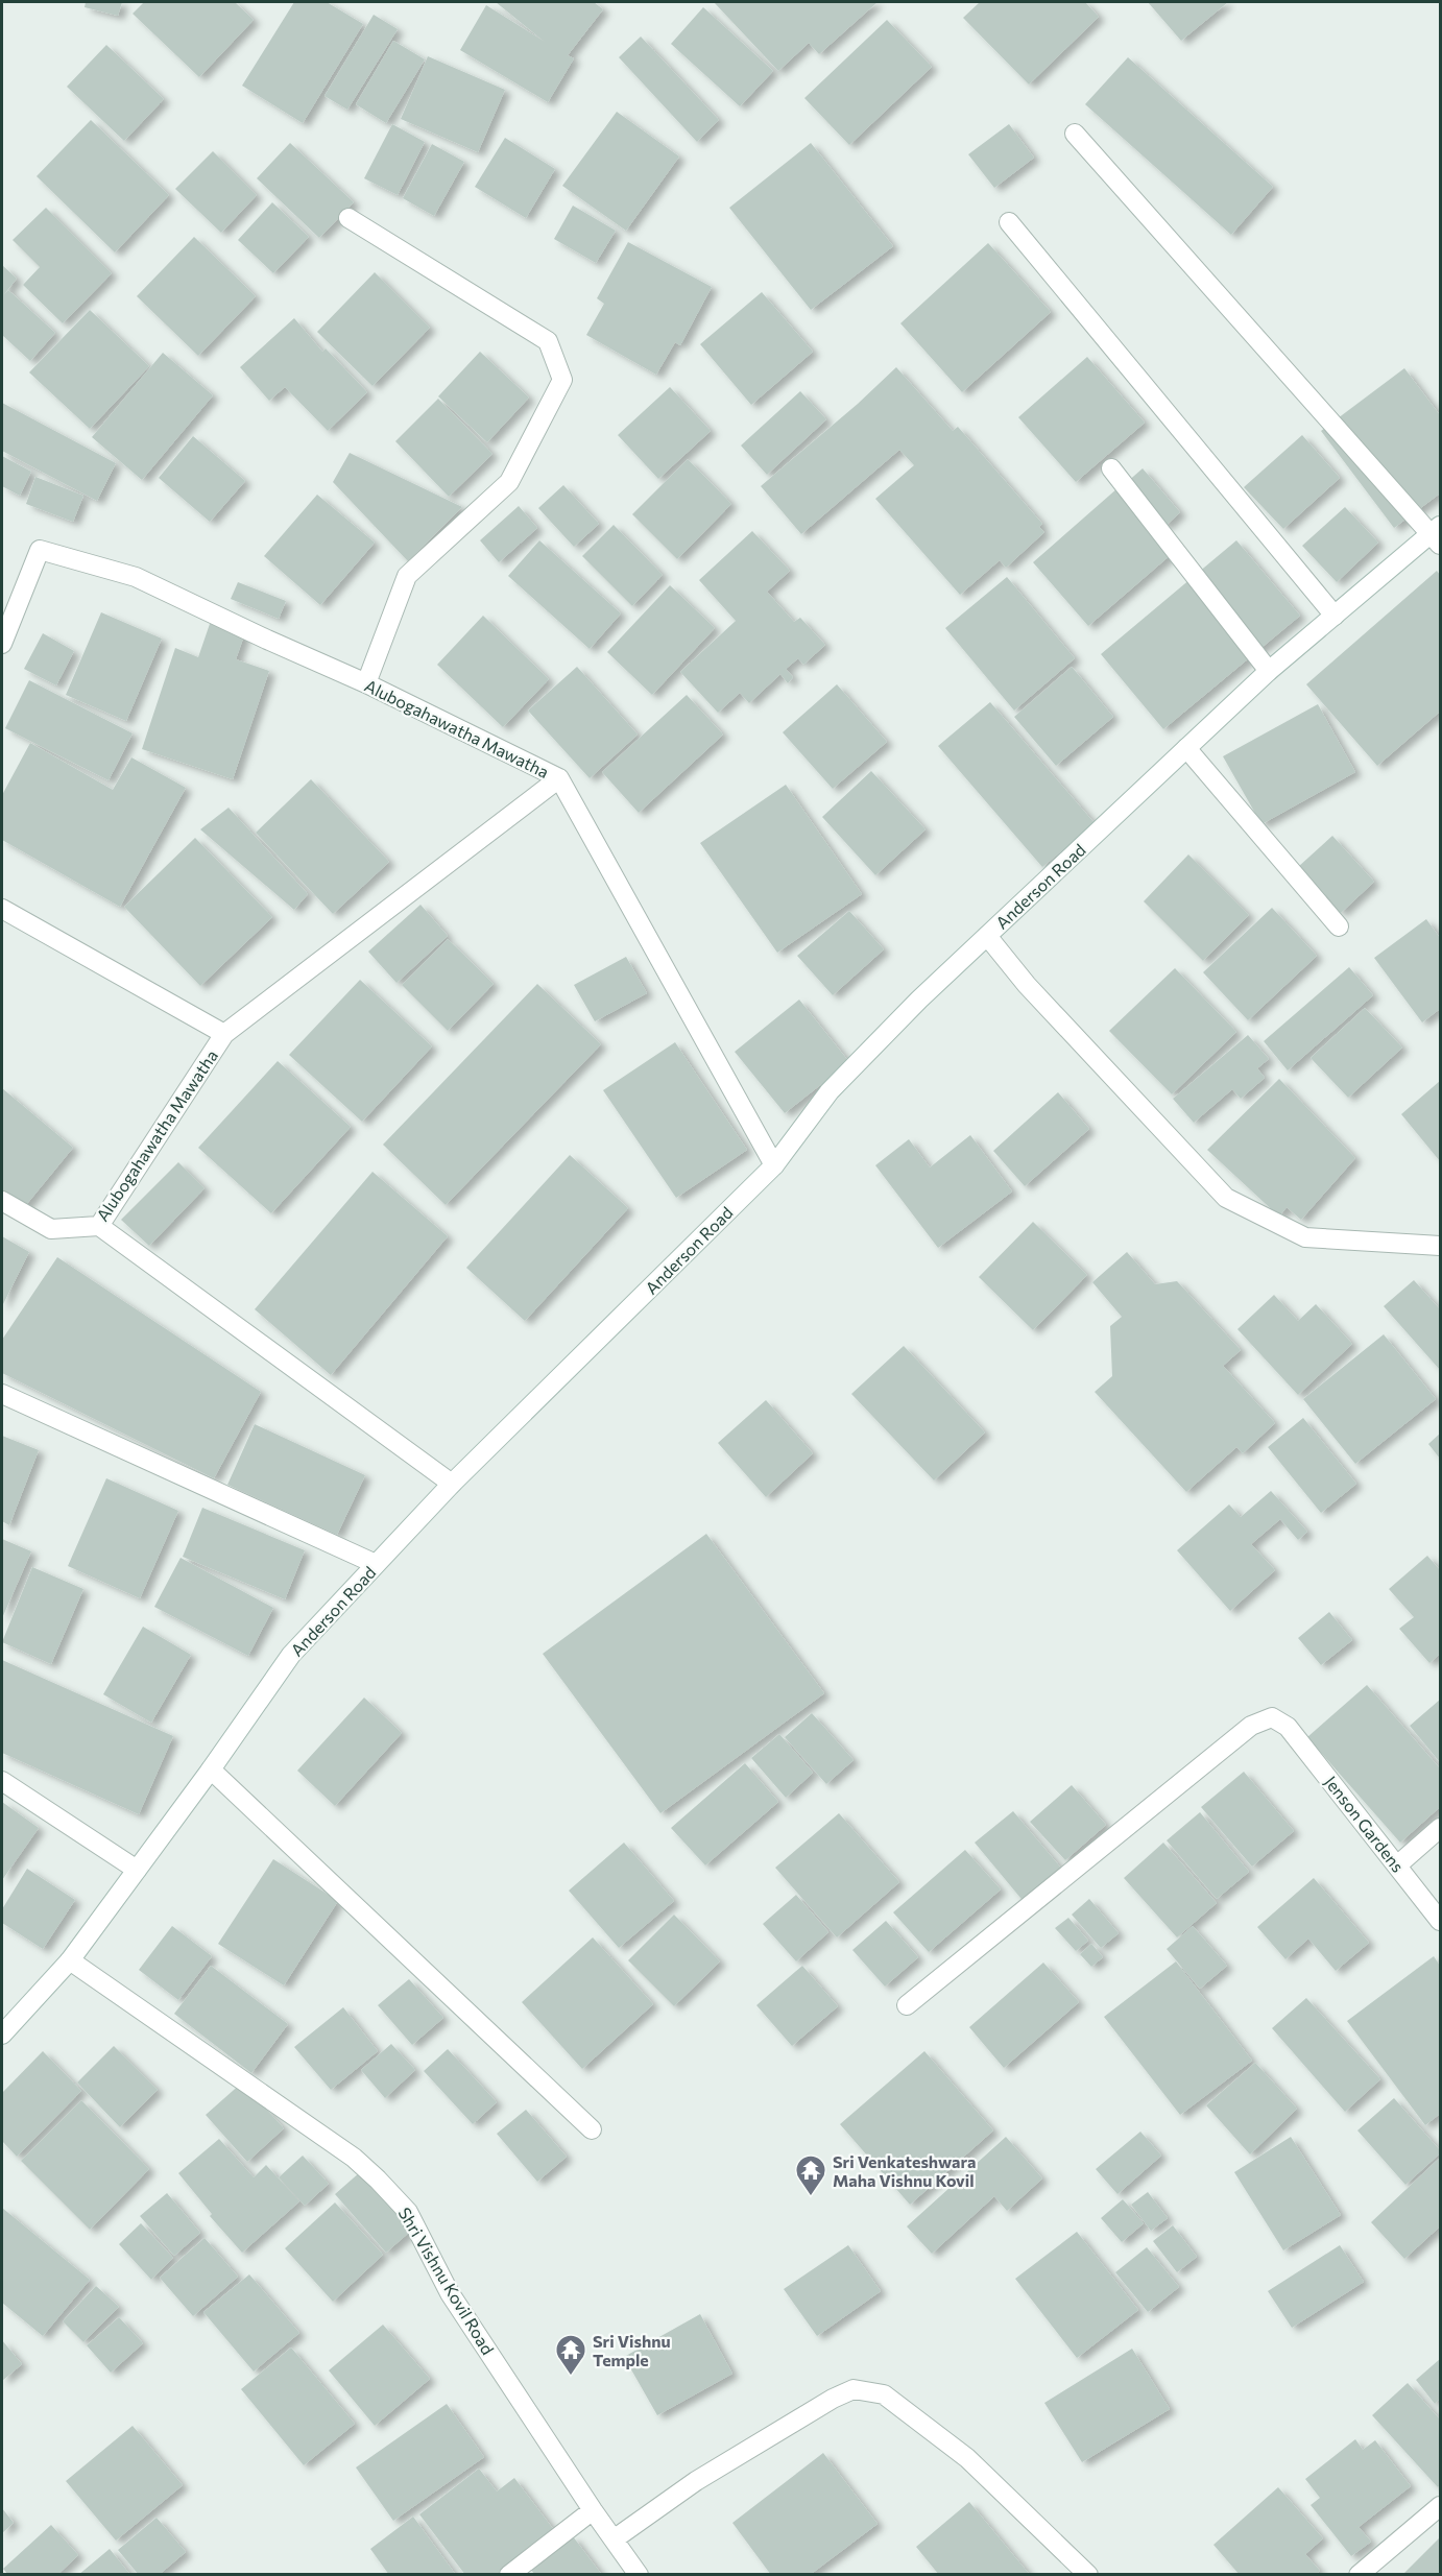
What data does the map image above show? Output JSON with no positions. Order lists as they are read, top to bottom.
{
  "streets": {
    "street": [
      "Alubogahawatha Mawatha",
      "Anderson Road",
      "Jenson Gardens",
      "Shri Vishnu Kovil Road"
    ]
  },
  "crossings": [
    ["Alubogahawatha Mawatha", "Anderson Road"],
    ["Anderson Road", "Shri Vishnu Kovil Road"]
  ],
  "places": {
    "temple": ["Sri Venkateshwara Maha Vishnu Kovil", "Sri Vishnu Temple"]
  }
}
